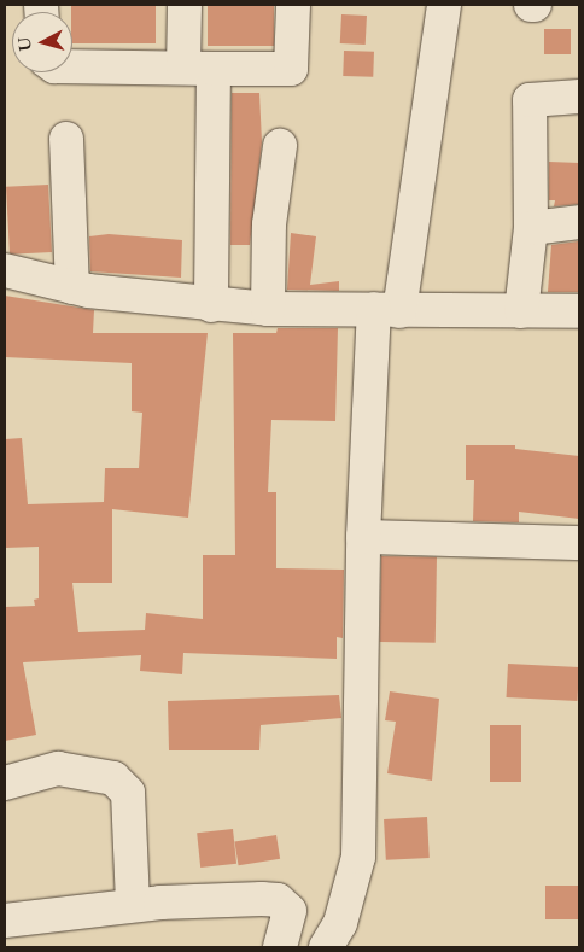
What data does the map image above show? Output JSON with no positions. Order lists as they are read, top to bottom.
{
  "north": "left"
}
